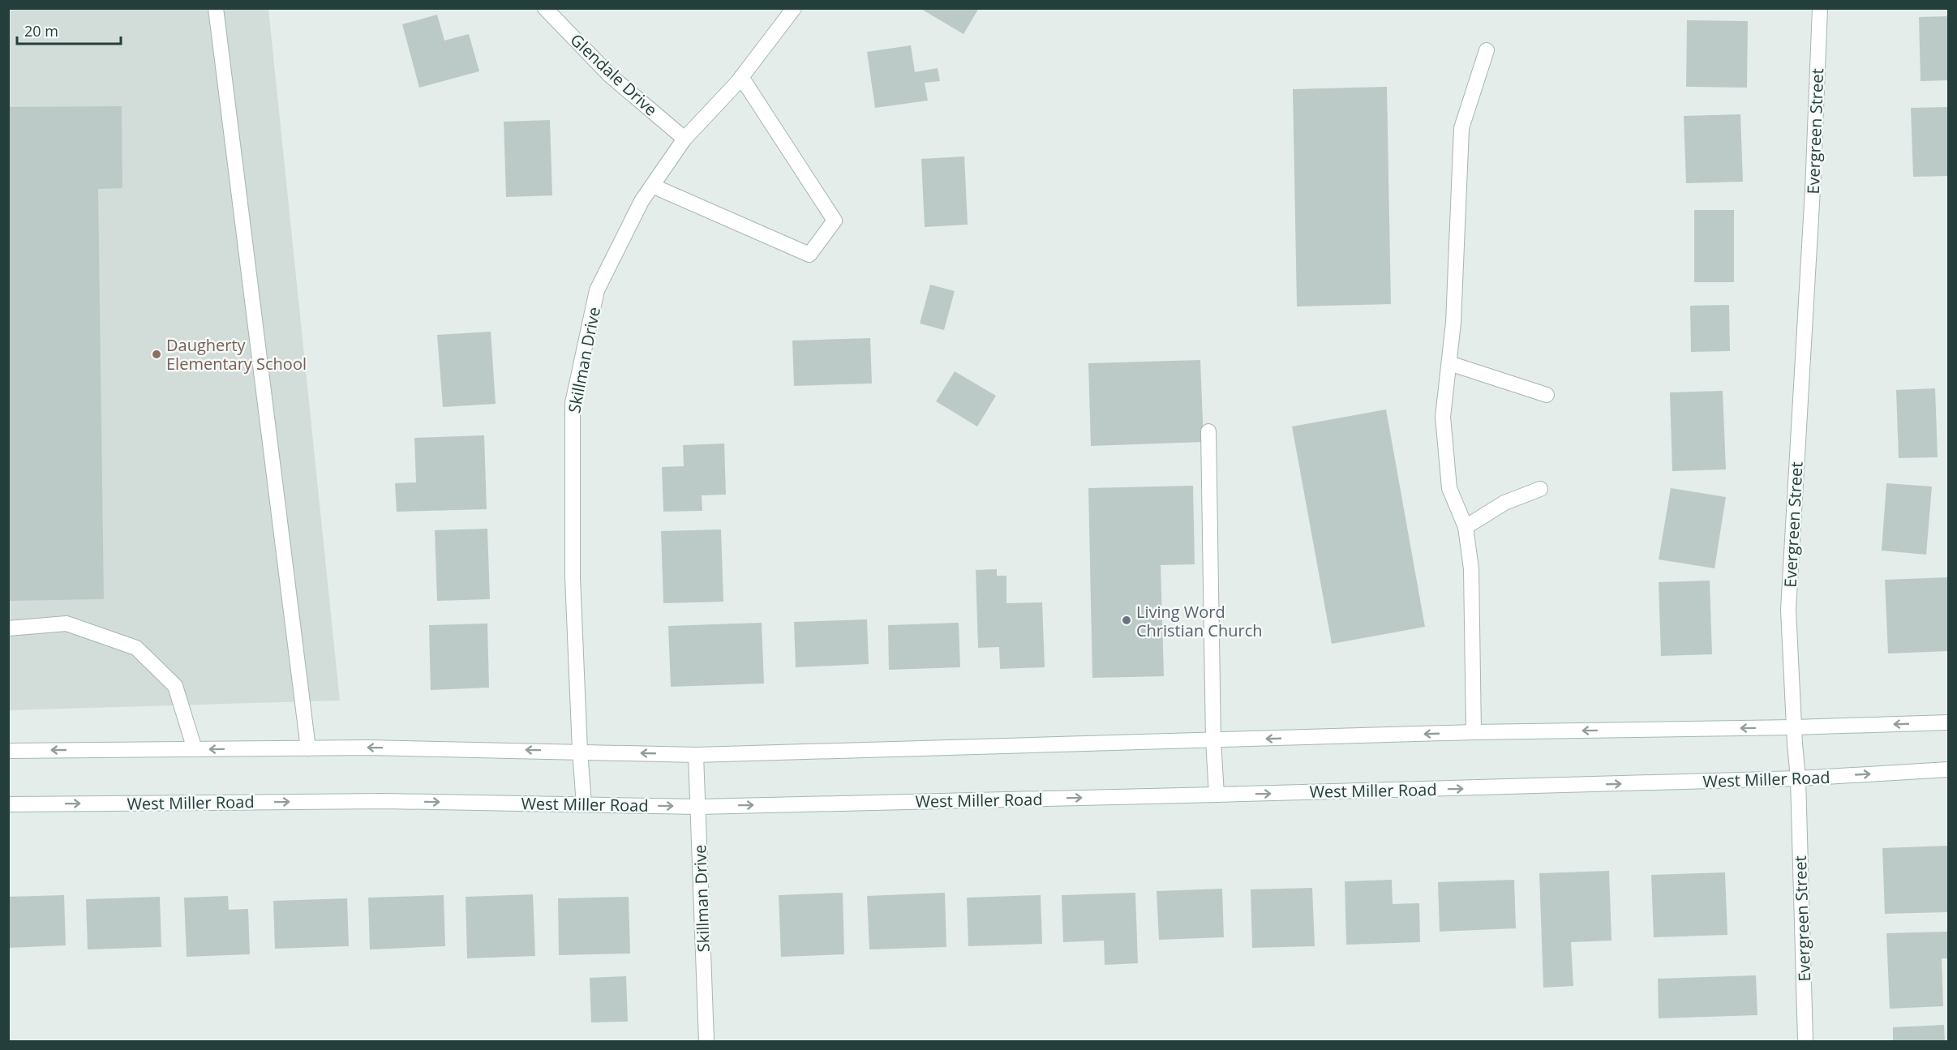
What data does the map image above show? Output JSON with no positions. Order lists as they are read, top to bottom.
{
  "streets": {
    "main road": [
      "Glendale Drive",
      "Evergreen Street",
      "Skillman Drive",
      "West Miller Road"
    ]
  },
  "crossings": [
    ["Glendale Drive", "Skillman Drive"],
    ["Evergreen Street", "West Miller Road"],
    ["Skillman Drive", "West Miller Road"]
  ],
  "places": ["Daugherty Elementary School", "Living Word Christian Church"],
  "scale_bar": "20 m"
}
